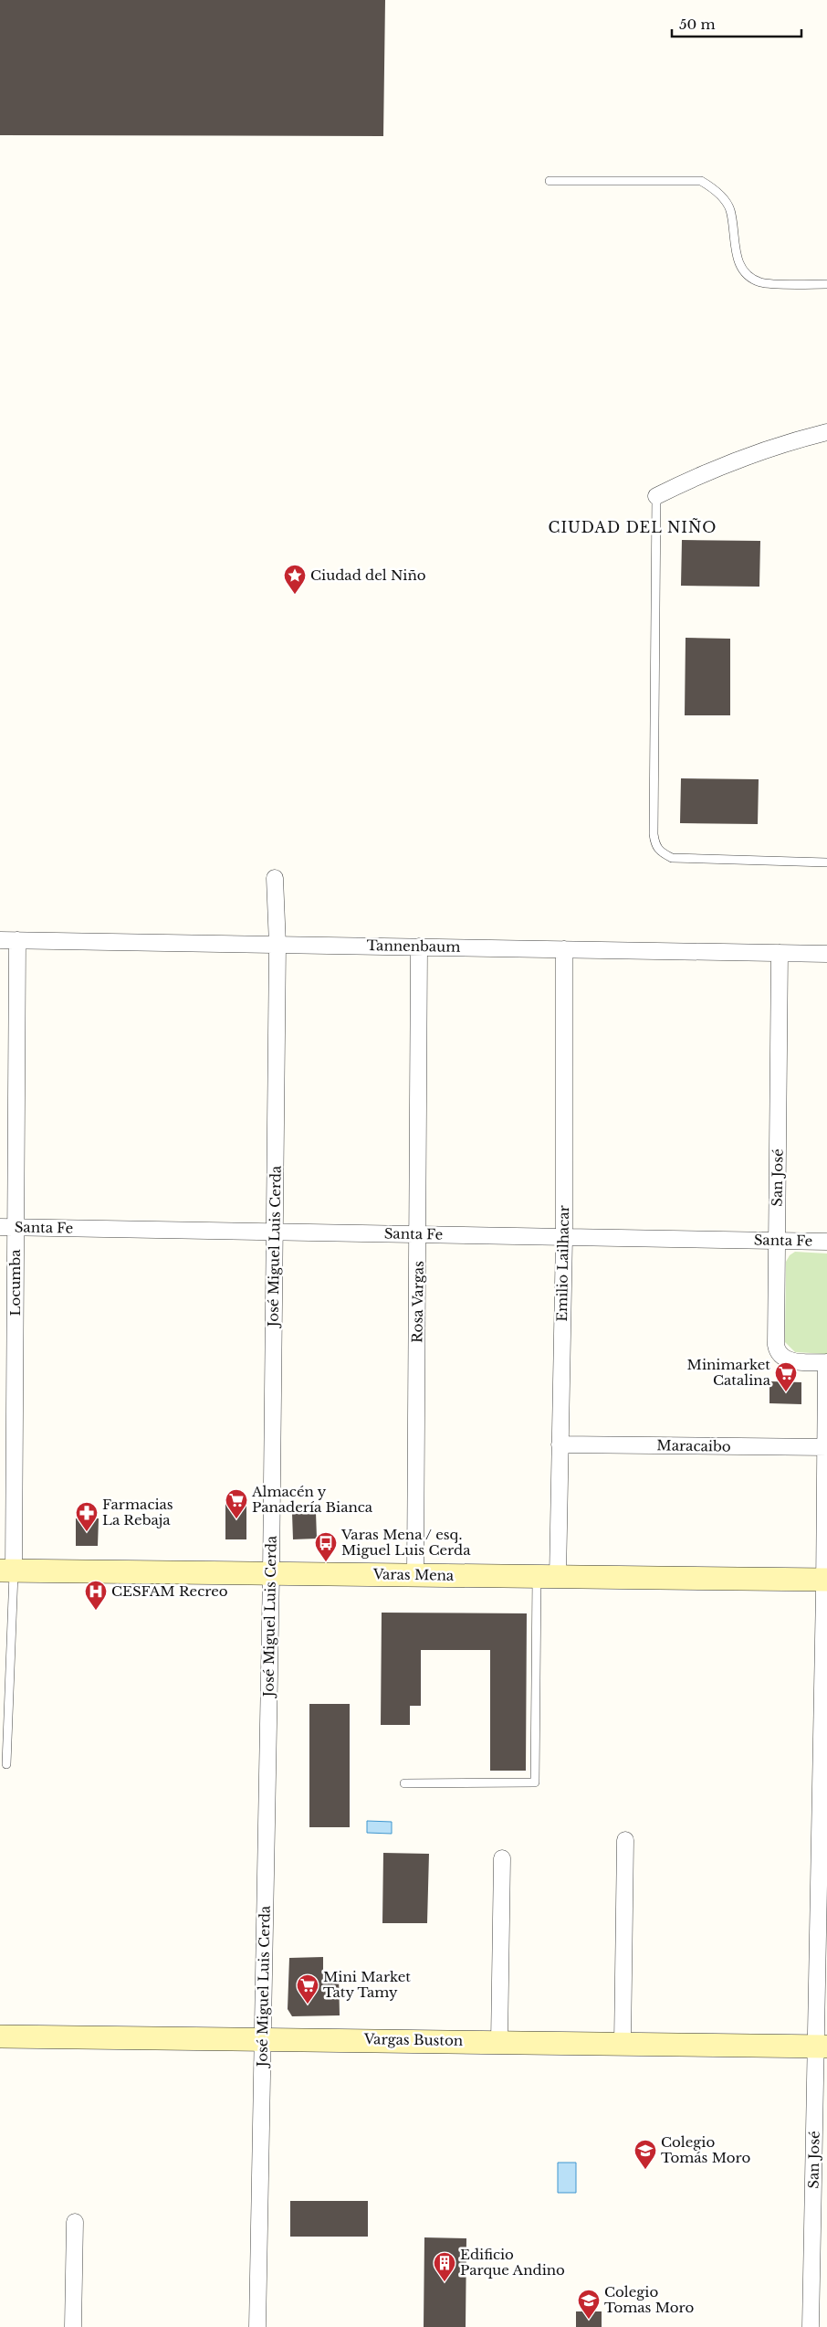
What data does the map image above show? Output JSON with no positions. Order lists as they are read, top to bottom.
{
  "streets": {
    "street": [
      "Tannenbaum",
      "San José",
      "Santa Fe",
      "José Miguel Luis Cerda",
      "Emilio Lailhacar",
      "Locumba",
      "Rosa Vargas",
      "Maracaibo",
      "Varas Mena",
      "Vargas Buston"
    ]
  },
  "crossings": [
    ["Tannenbaum", "San José"],
    ["Tannenbaum", "José Miguel Luis Cerda"],
    ["Tannenbaum", "Emilio Lailhacar"],
    ["Tannenbaum", "Locumba"],
    ["Tannenbaum", "Rosa Vargas"],
    ["San José", "Santa Fe"],
    ["San José", "Maracaibo"],
    ["San José", "Varas Mena"],
    ["San José", "Vargas Buston"],
    ["Santa Fe", "José Miguel Luis Cerda"],
    ["Santa Fe", "Emilio Lailhacar"],
    ["Santa Fe", "Locumba"],
    ["Santa Fe", "Rosa Vargas"],
    ["José Miguel Luis Cerda", "Varas Mena"],
    ["José Miguel Luis Cerda", "Vargas Buston"],
    ["Emilio Lailhacar", "Maracaibo"],
    ["Emilio Lailhacar", "Varas Mena"],
    ["Locumba", "Varas Mena"],
    ["Rosa Vargas", "Varas Mena"]
  ],
  "districts": ["CIUDAD DEL NIÑO"],
  "places": {
    "place": ["Ciudad del Niño"],
    "supermarket": ["Minimarket Catalina", "Almacén y Panadería Bianca", "Mini Market Taty Tamy"],
    "pharmacy": ["Farmacias La Rebaja"],
    "bus stop": ["Varas Mena / esq. Miguel Luis Cerda"],
    "hospital": ["CESFAM Recreo"],
    "school or university": ["Colegio Tomás Moro", "Colegio Tomas Moro"],
    "building": ["Edificio Parque Andino"]
  },
  "scale_bar": "50 m"
}
